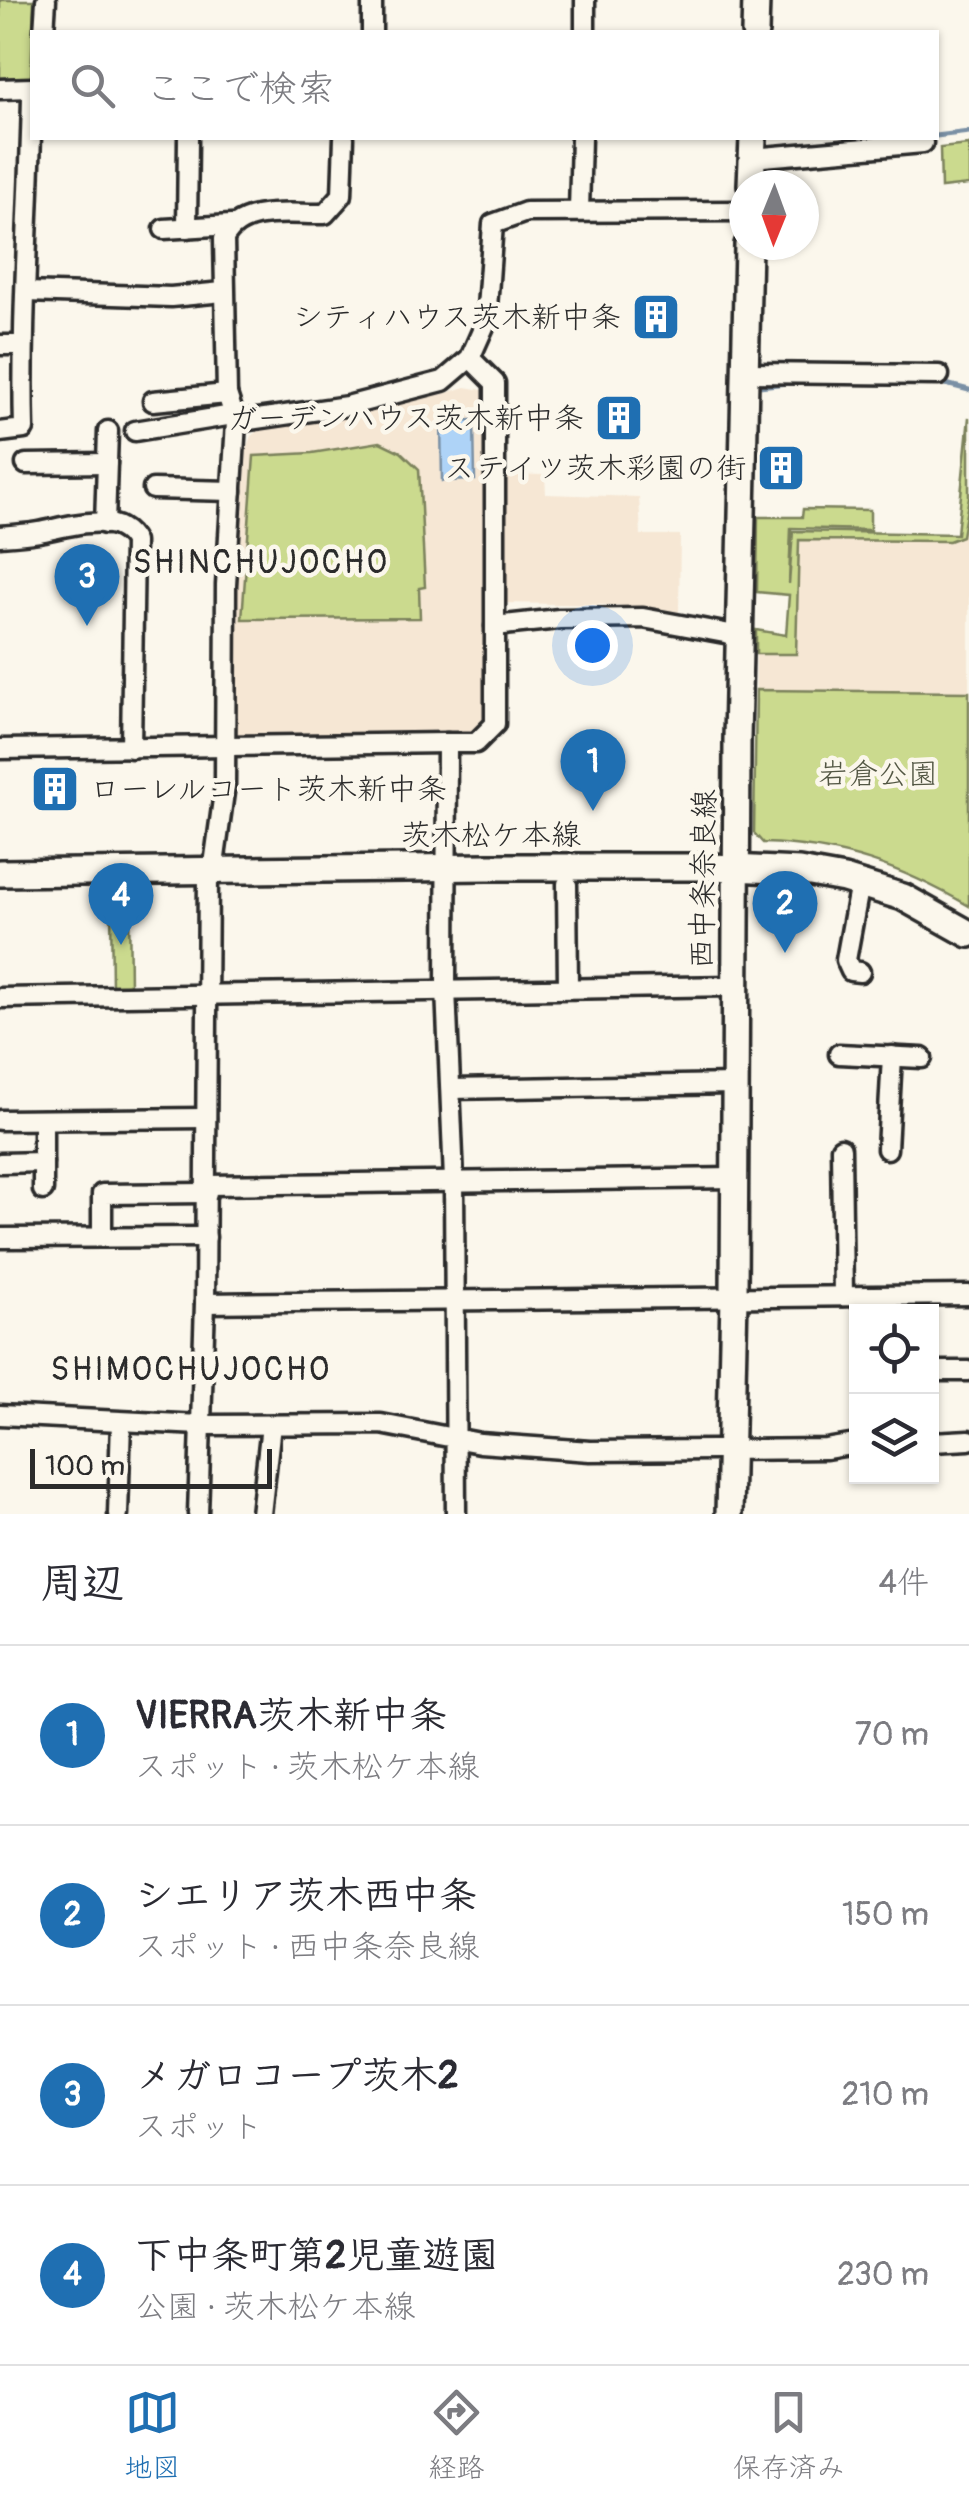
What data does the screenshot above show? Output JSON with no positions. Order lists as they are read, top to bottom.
{
  "streets": {
    "street": ["茨木松ケ本線", "西中条奈良線"]
  },
  "crossings": [
    ["茨木松ケ本線", "西中条奈良線"]
  ],
  "districts": ["SHINCHUJOCHO", "SHIMOCHUJOCHO"],
  "parks": ["岩倉公園"],
  "places": {
    "building": [
      "シティハウス茨木新中条",
      "ガーデンハウス茨木新中条",
      "ステイツ茨木彩園の街",
      "ローレルコート茨木新中条"
    ]
  },
  "scale_bar": "100 m",
  "north": "bottom",
  "page": {
    "search": "ここで検索",
    "pins": [
      "3",
      "1",
      "4",
      "2"
    ],
    "scale": "100 m",
    "heading": ["周辺", "4件"],
    "list": [
      {
        "mark": "1",
        "name": "VIERRA茨木新中条",
        "note": "スポット · 茨木松ケ本線",
        "value": "70 m"
      },
      {
        "mark": "2",
        "name": "シエリア茨木西中条",
        "note": "スポット · 西中条奈良線",
        "value": "150 m"
      },
      {
        "mark": "3",
        "name": "メガロコープ茨木2",
        "note": "スポット",
        "value": "210 m"
      },
      {
        "mark": "4",
        "name": "下中条町第2児童遊園",
        "note": "公園 · 茨木松ケ本線",
        "value": "230 m"
      }
    ],
    "nav": ["地図", "経路", "保存済み"]
  }
}
